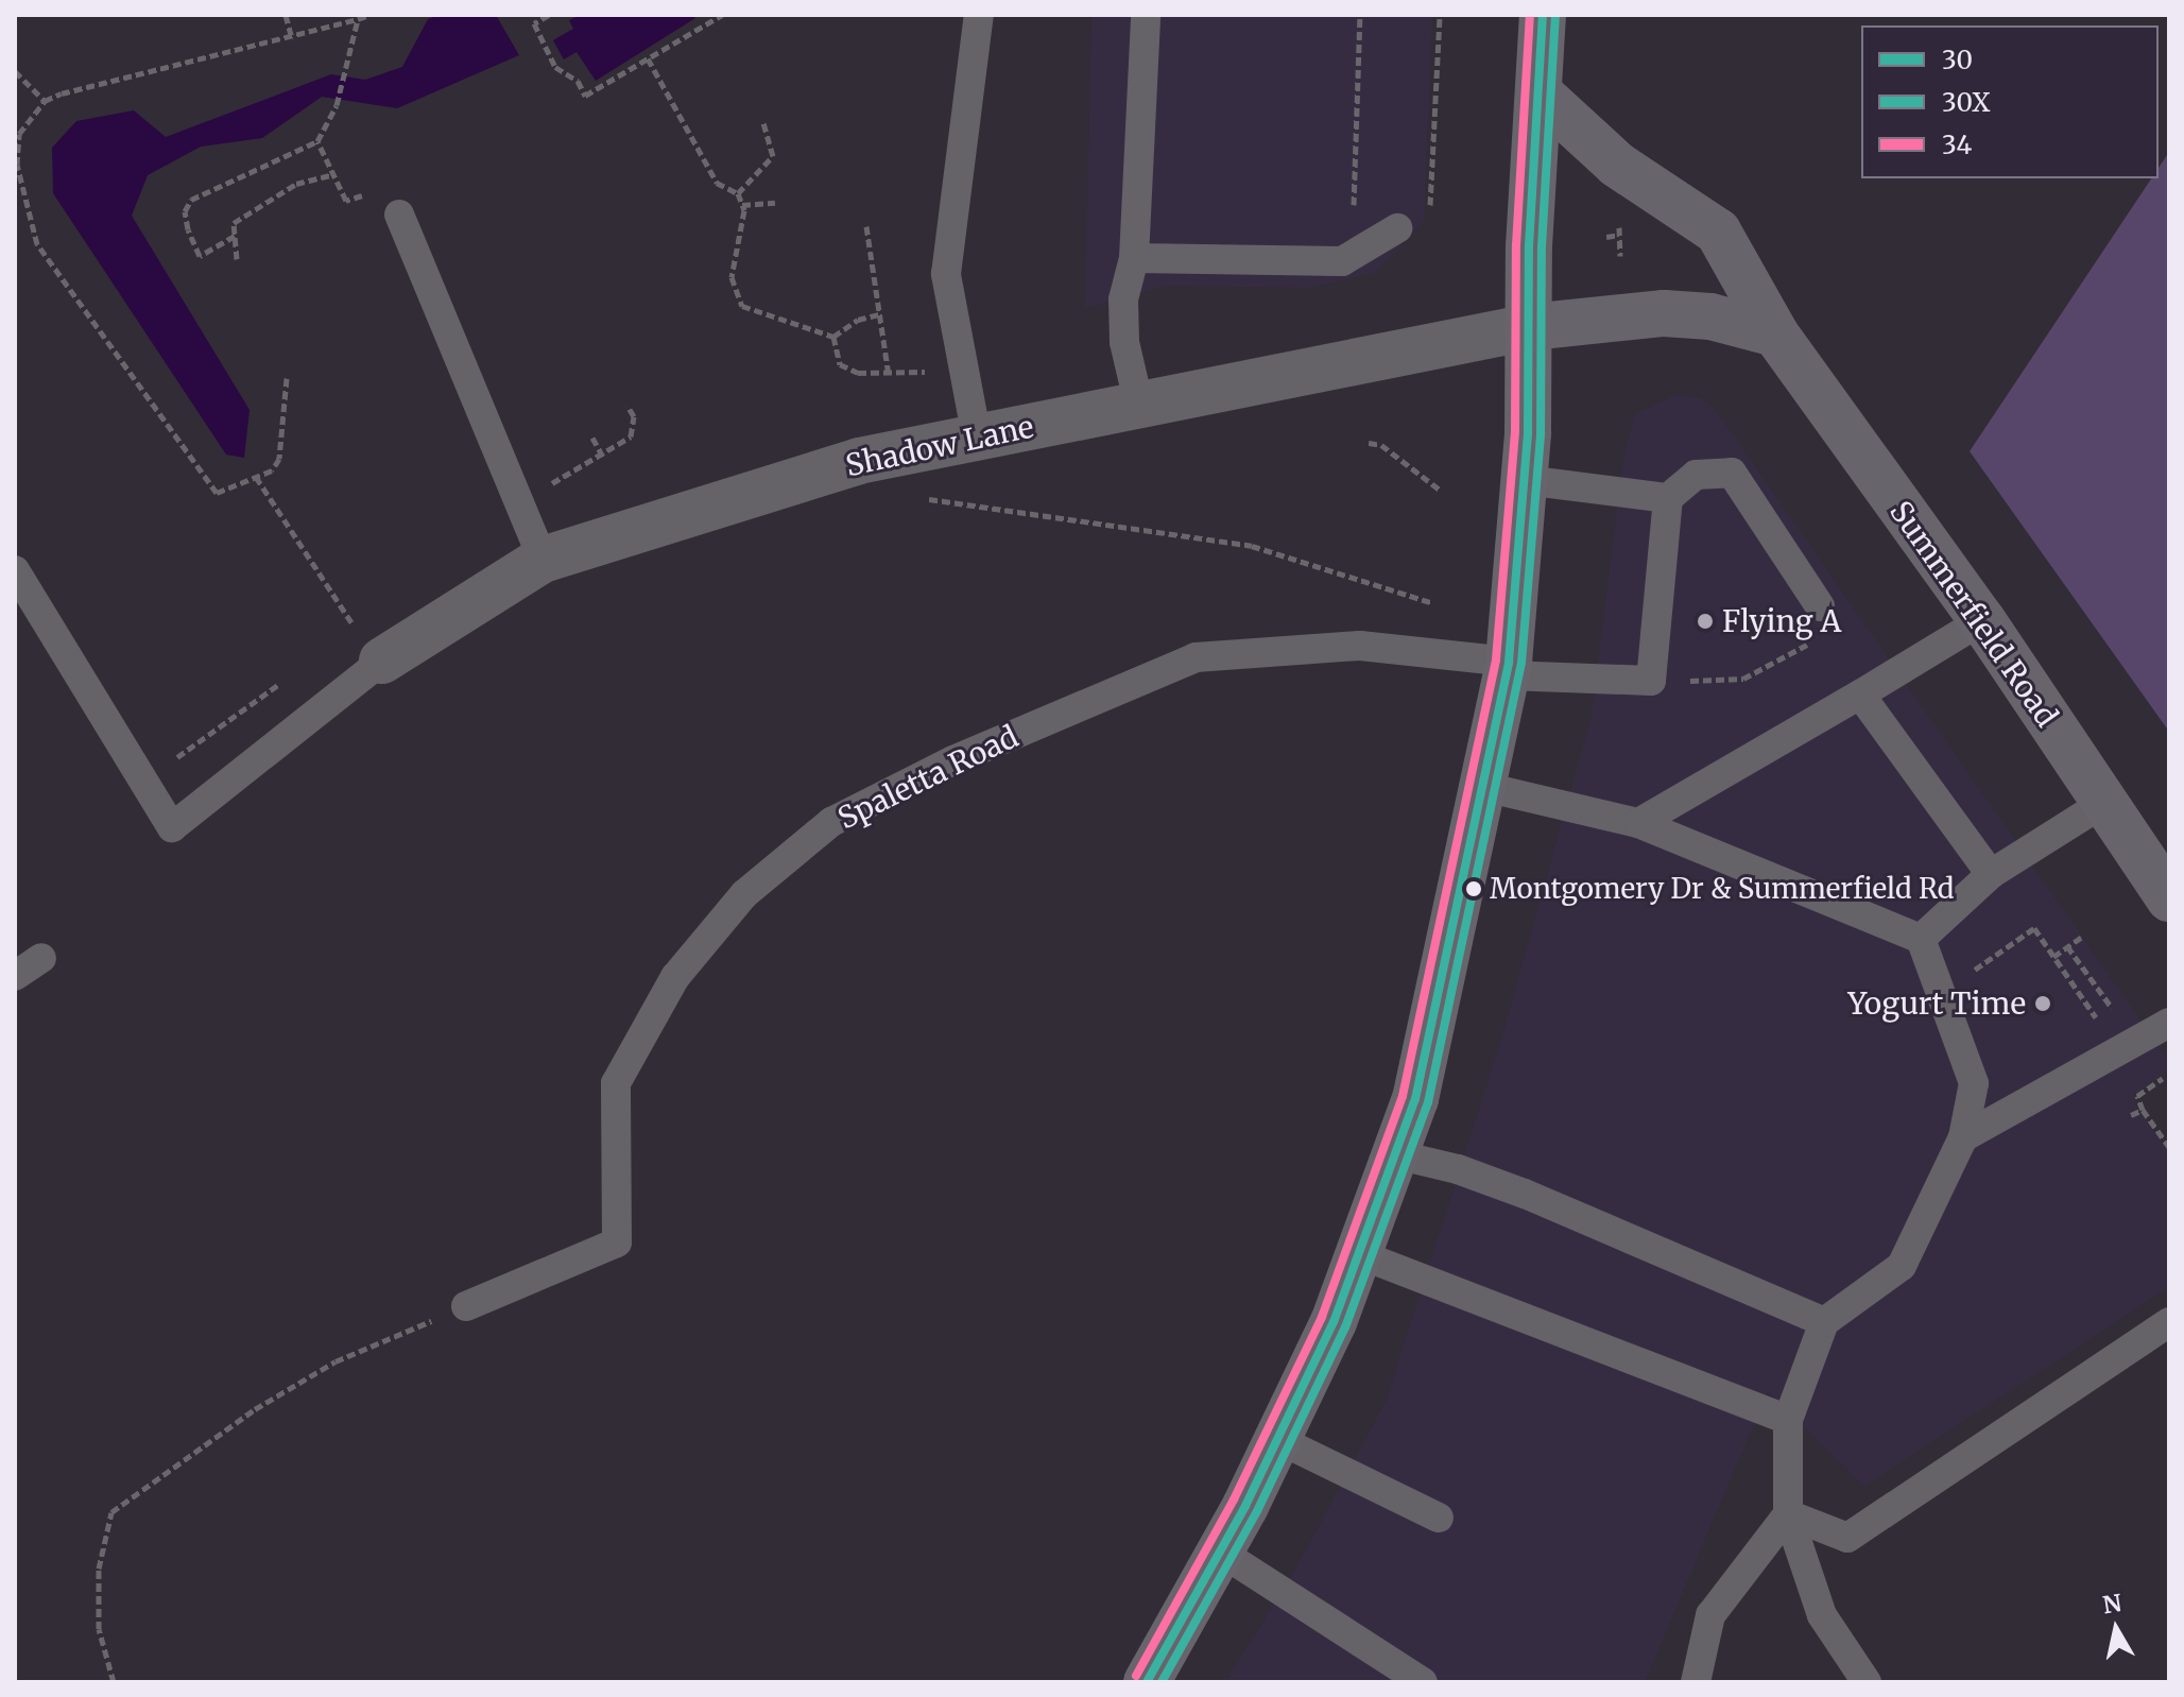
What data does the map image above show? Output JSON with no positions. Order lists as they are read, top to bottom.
{
  "streets": {
    "main road": ["Summerfield Road"],
    "street": ["Shadow Lane"],
    "lane": ["Spaletta Road"]
  },
  "places": ["Flying A", "Montgomery Dr & Summerfield Rd", "Yogurt Time"],
  "lines": ["transit line 30", "transit line 34", "transit line 30X"],
  "legend": ["30", "30X", "34"],
  "north": "top"
}
